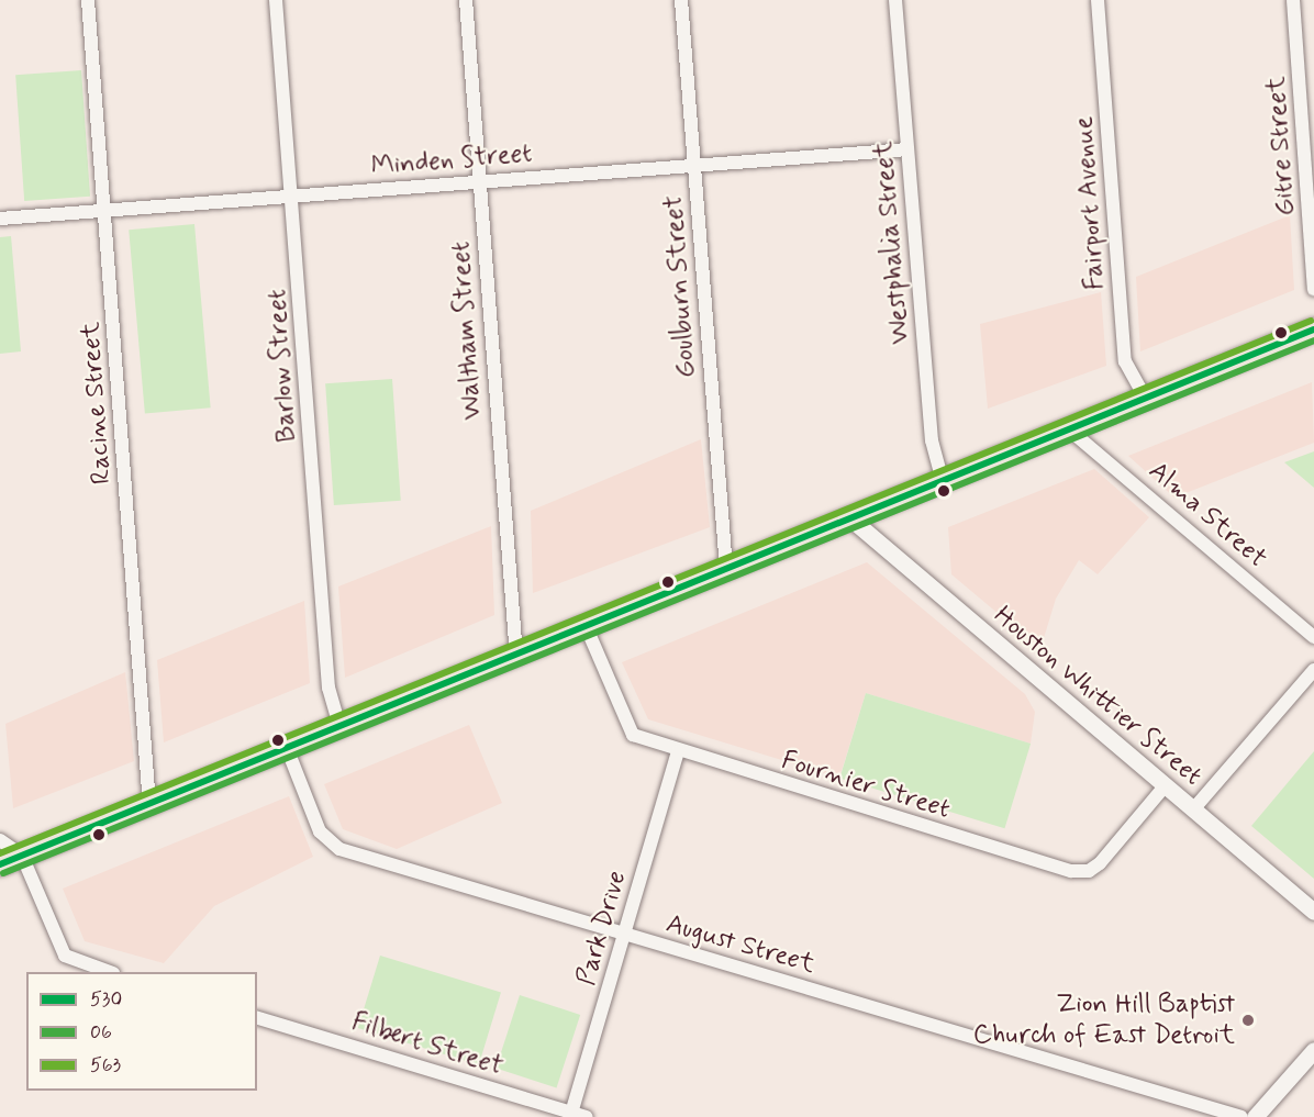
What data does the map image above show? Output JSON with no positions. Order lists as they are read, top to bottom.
{
  "streets": {
    "street": [
      "Gitre Street",
      "Minden Street",
      "Fairport Avenue",
      "Westphalia Street",
      "Goulburn Street",
      "Waltham Street",
      "Barlow Street",
      "Racine Street",
      "Alma Street",
      "Houston Whittier Street",
      "Fournier Street",
      "Park Drive",
      "August Street",
      "Filbert Street"
    ]
  },
  "crossings": [
    ["Minden Street", "Westphalia Street"],
    ["Minden Street", "Goulburn Street"],
    ["Minden Street", "Waltham Street"],
    ["Minden Street", "Barlow Street"],
    ["Minden Street", "Racine Street"],
    ["Houston Whittier Street", "Fournier Street"],
    ["Fournier Street", "Park Drive"],
    ["Park Drive", "August Street"],
    ["Park Drive", "Filbert Street"]
  ],
  "places": ["Zion Hill Baptist Church of East Detroit"],
  "lines": ["transit line 563", "transit line 530", "transit line 06"],
  "legend": ["530", "06", "563"]
}
